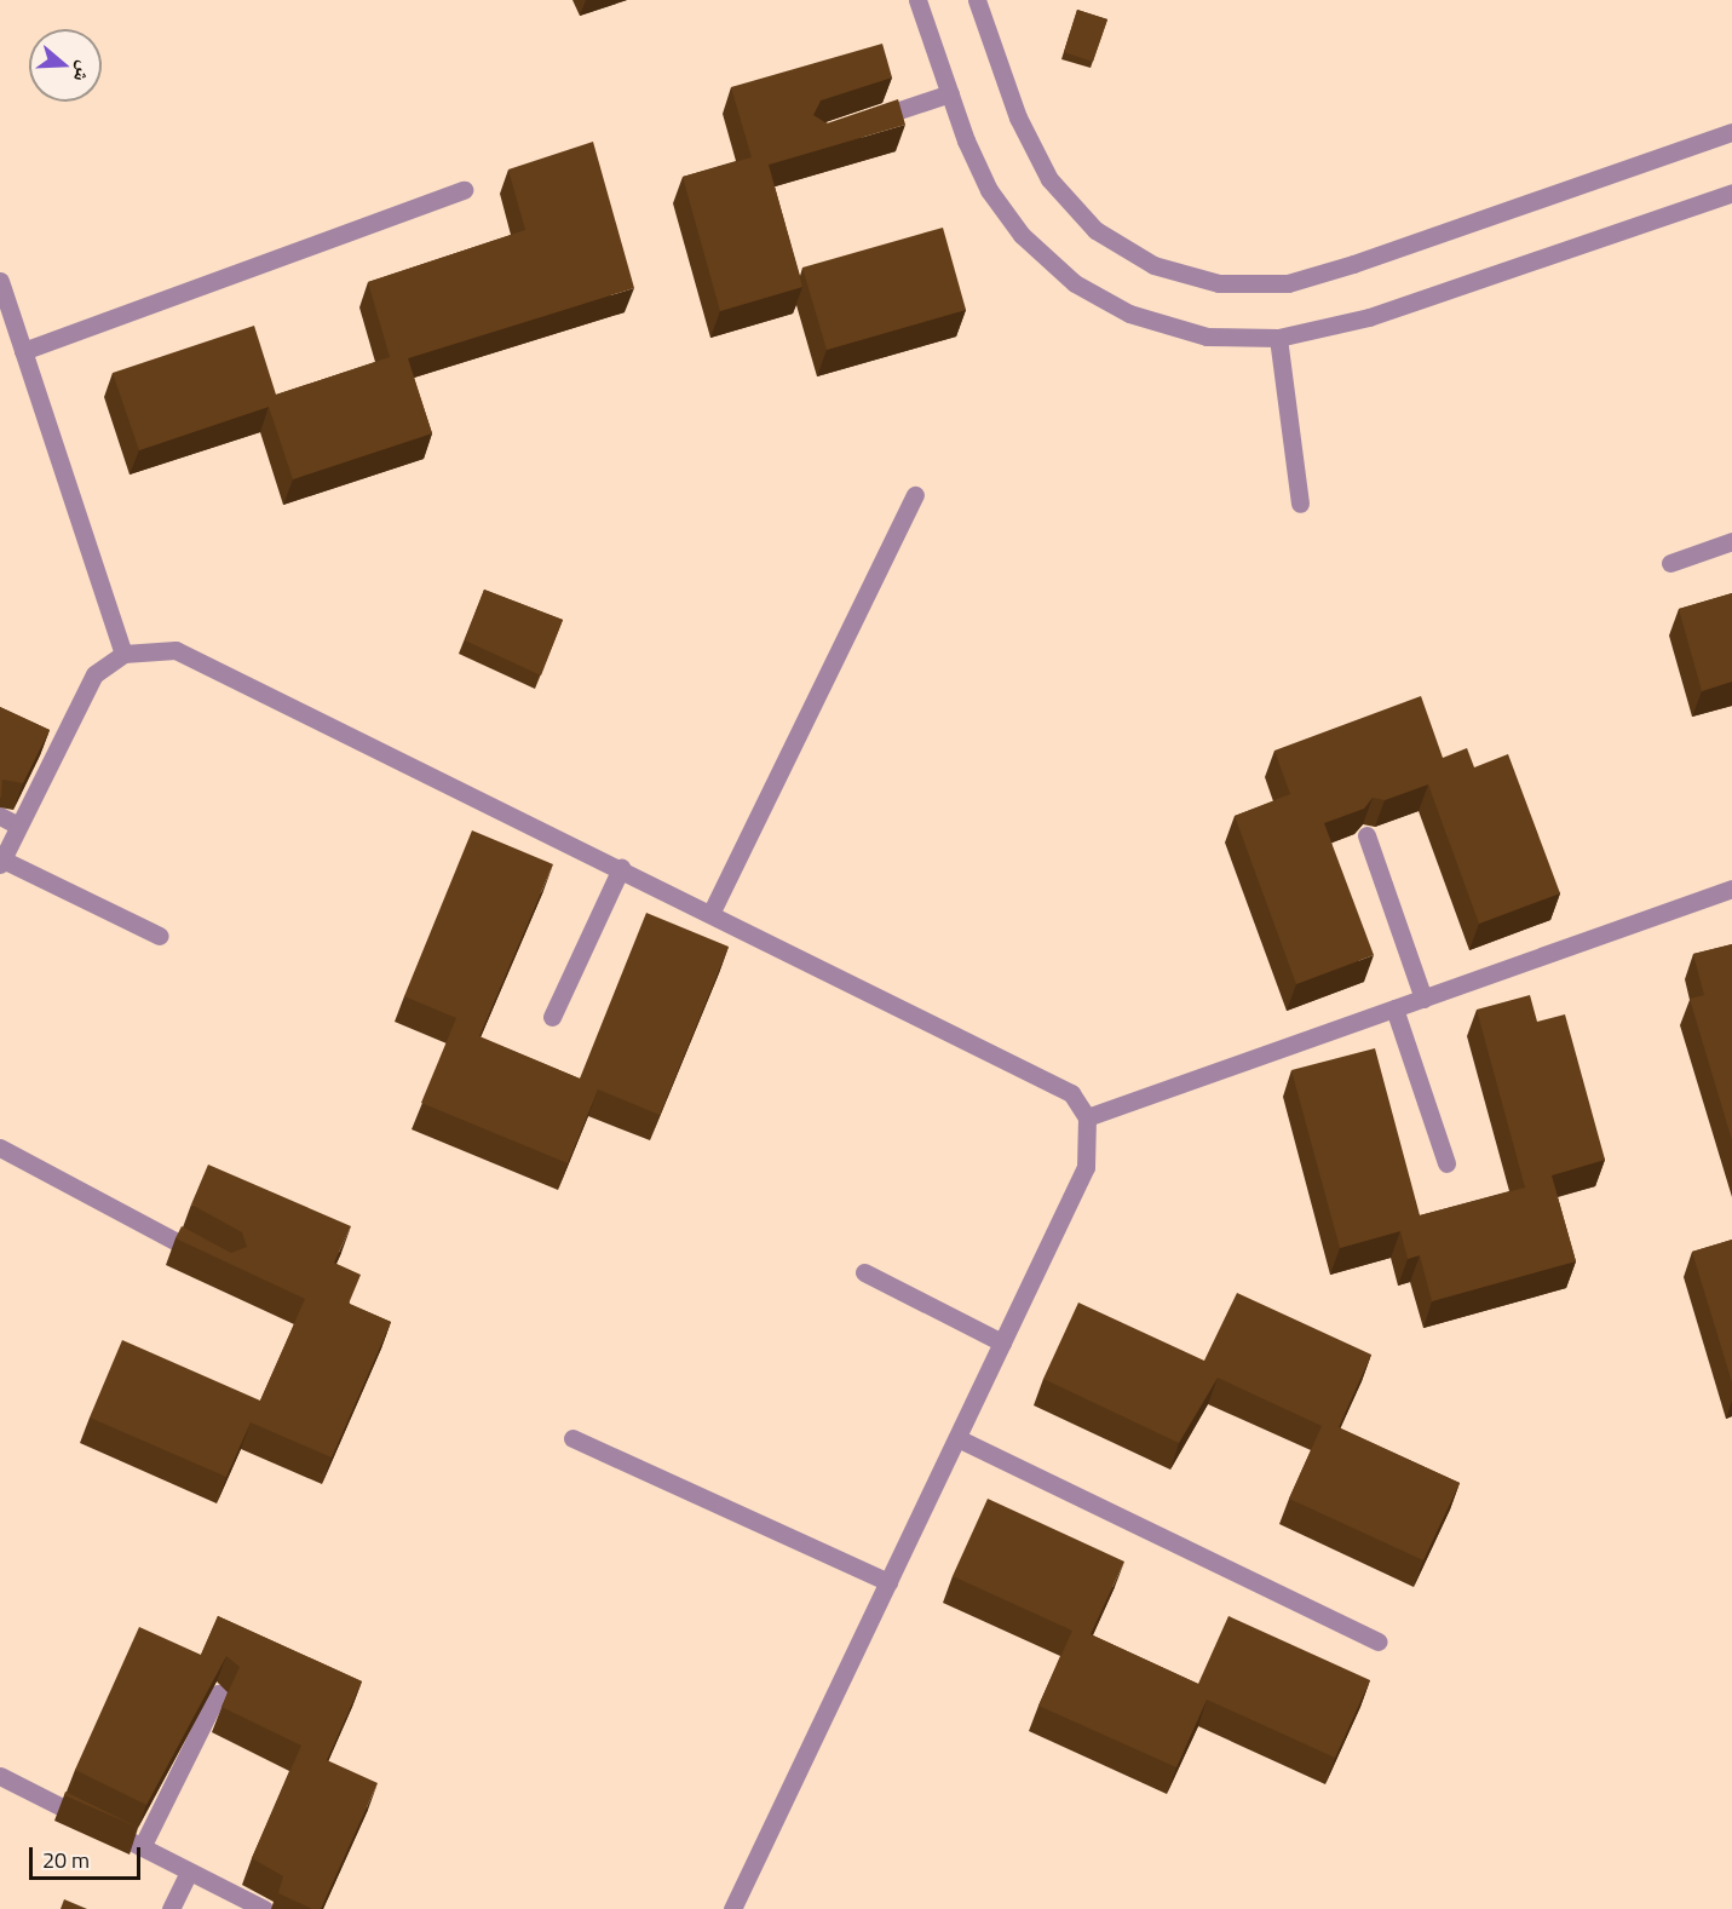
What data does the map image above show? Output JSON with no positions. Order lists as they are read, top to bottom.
{
  "scale_bar": "20 m",
  "north": "right"
}
